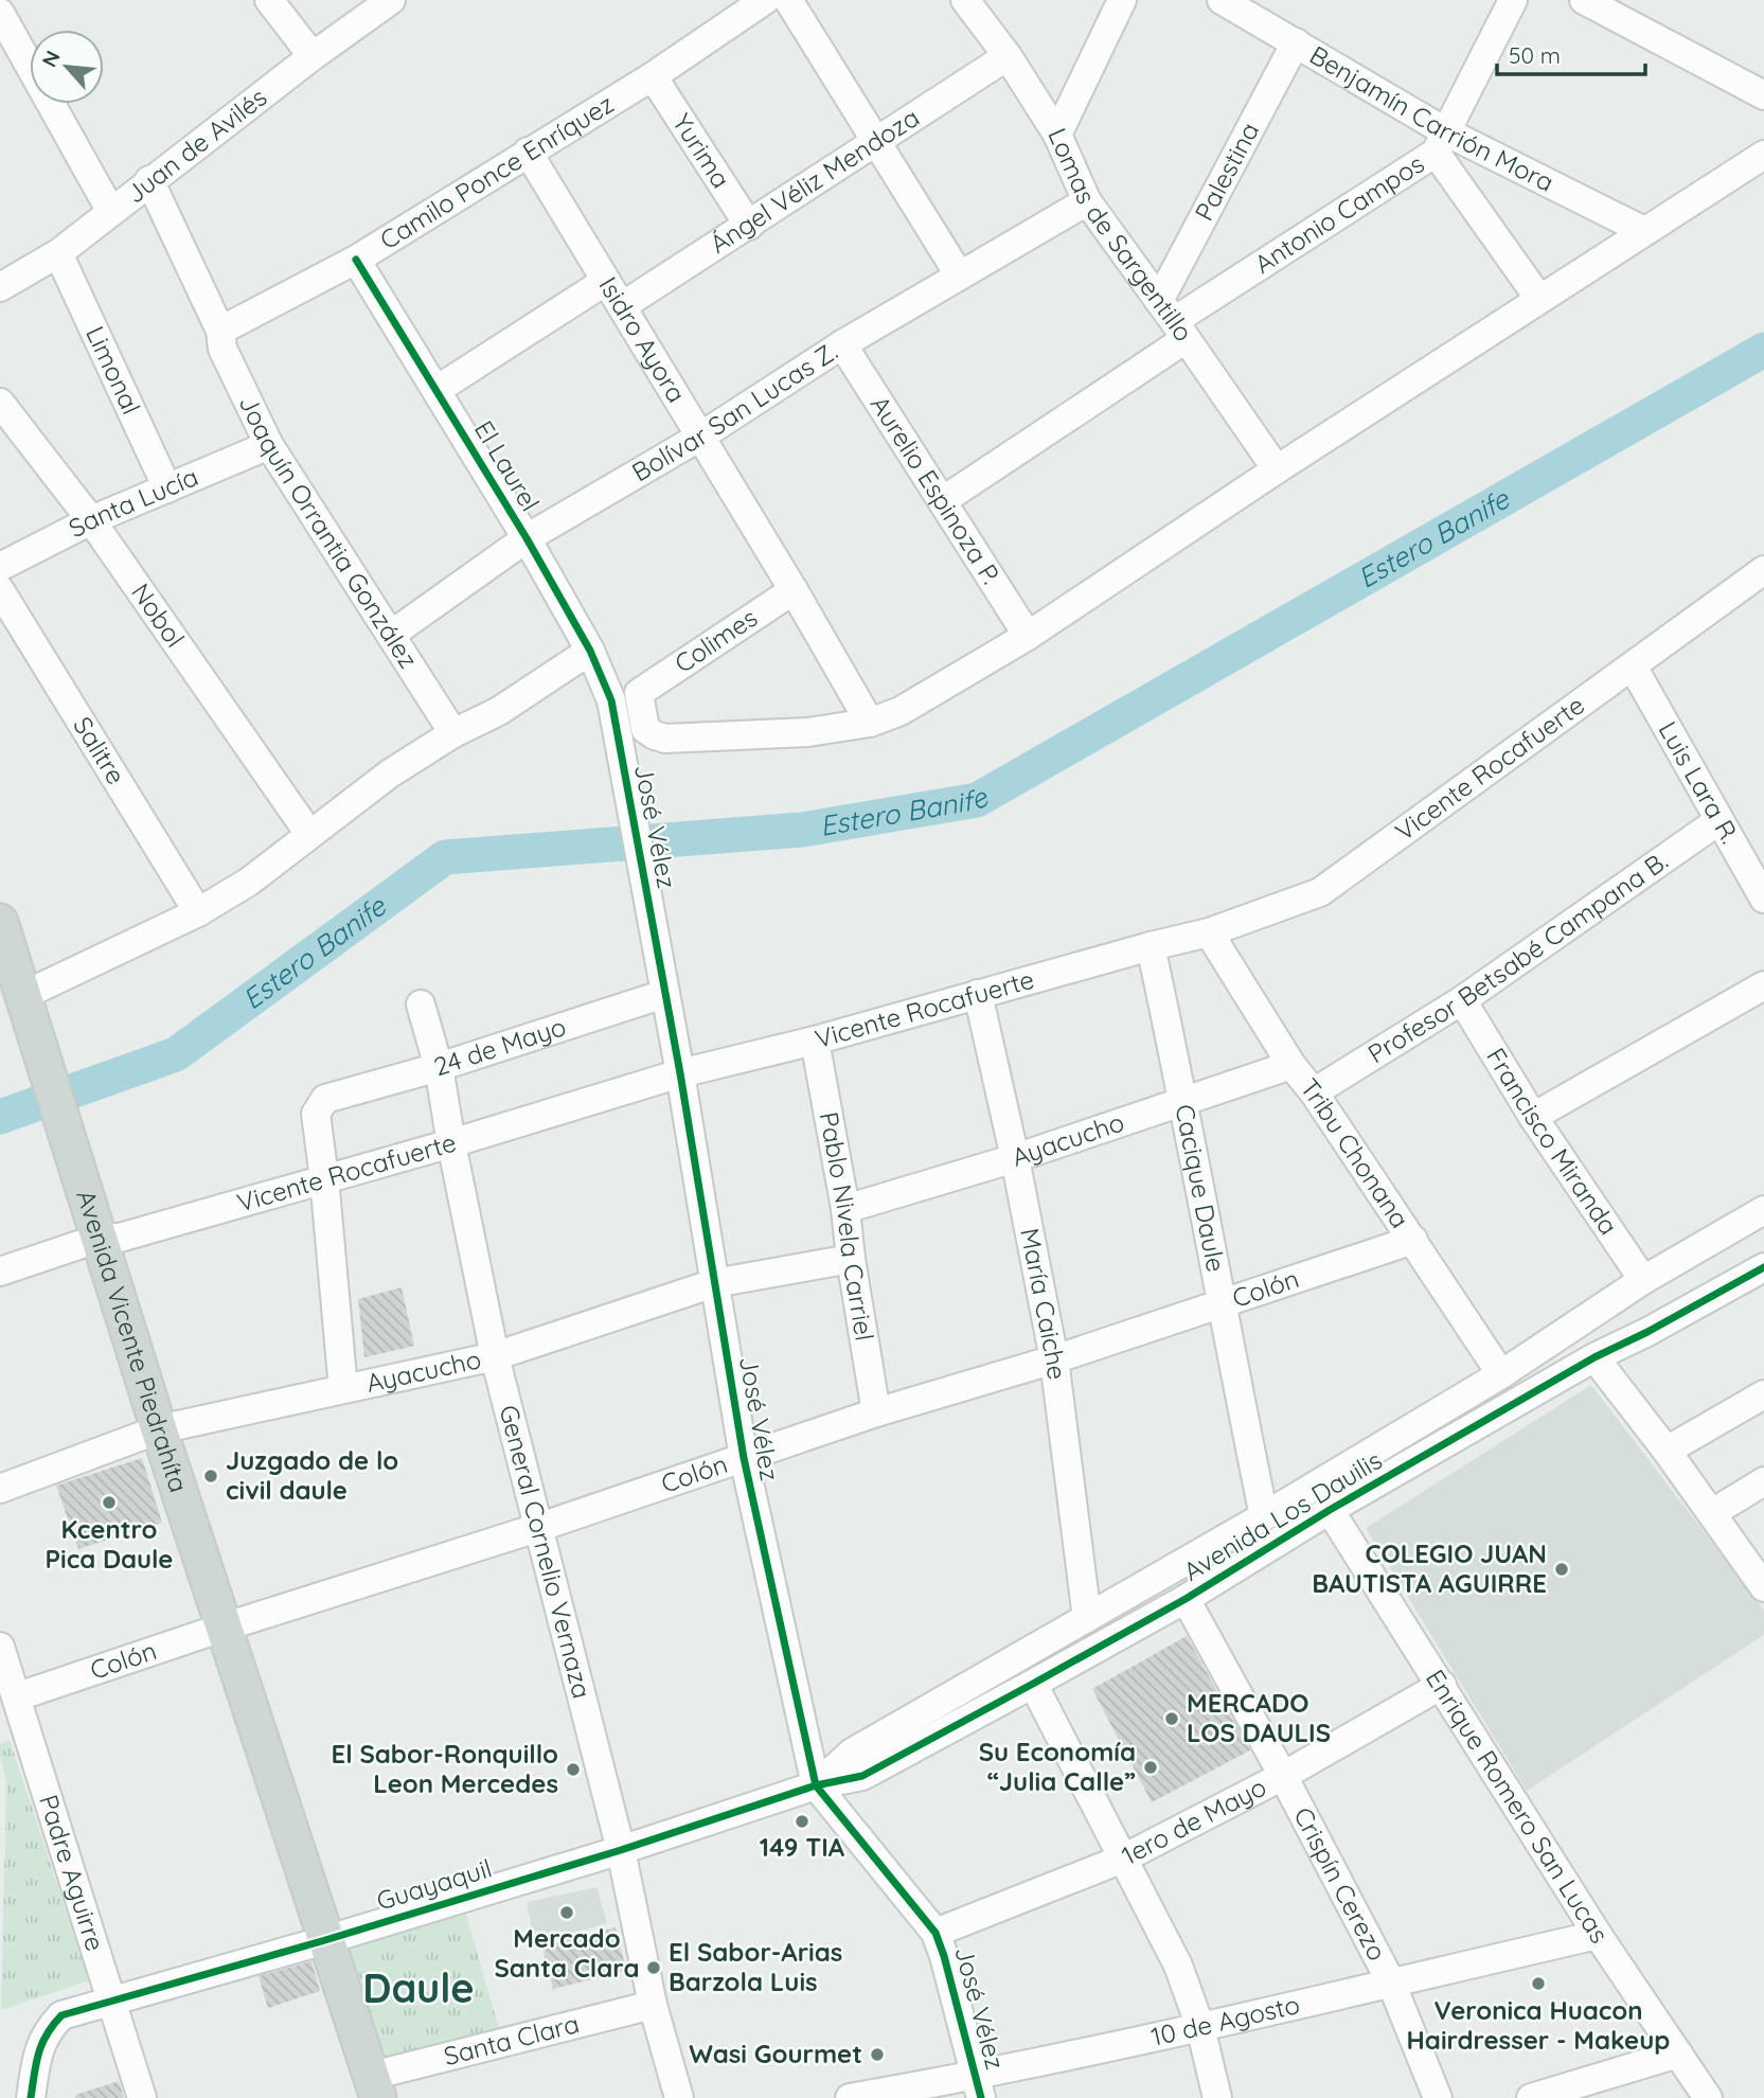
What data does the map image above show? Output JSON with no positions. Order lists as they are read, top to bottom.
{
  "streets": {
    "main road": ["Avenida Vicente Piedrahíta"],
    "street": [
      "Benjamín Carrión Mora",
      "Juan de Avilés",
      "Yurima",
      "Palestina",
      "Camilo Ponce Enríquez",
      "Ángel Véliz Mendoza",
      "Antonio Campos",
      "Lomas de Sargentillo",
      "Isidro Ayora",
      "Limonal",
      "Bolívar San Lucas Z.",
      "El Laurel",
      "Aurelio Espinoza P.",
      "Santa Lucía",
      "Joaquín Orrantia González",
      "Nobol",
      "Colimes",
      "Salitre",
      "Vicente Rocafuerte",
      "Luis Lara R.",
      "José Vélez",
      "Profesor Betsabé Campana B.",
      "24 de Mayo",
      "Ayacucho",
      "Francisco Miranda",
      "Tribu Chonana",
      "Cacique Daule",
      "Pablo Nivela Carriel",
      "Colón",
      "María Caiche",
      "Avenida Los Dauilis",
      "General Cornelio Vernaza",
      "Enrique Romero San Lucas",
      "1ero de Mayo",
      "Padre Aguirre",
      "Crispín Cerezo",
      "Guayaquil",
      "10 de Agosto",
      "Santa Clara"
    ]
  },
  "crossings": [
    ["Benjamín Carrión Mora", "Palestina"],
    ["Benjamín Carrión Mora", "Antonio Campos"],
    ["Juan de Avilés", "Limonal"],
    ["Juan de Avilés", "Joaquín Orrantia González"],
    ["Yurima", "Camilo Ponce Enríquez"],
    ["Yurima", "Ángel Véliz Mendoza"],
    ["Palestina", "Antonio Campos"],
    ["Palestina", "Lomas de Sargentillo"],
    ["Camilo Ponce Enríquez", "Isidro Ayora"],
    ["Camilo Ponce Enríquez", "El Laurel"],
    ["Camilo Ponce Enríquez", "Joaquín Orrantia González"],
    ["Ángel Véliz Mendoza", "Lomas de Sargentillo"],
    ["Ángel Véliz Mendoza", "Isidro Ayora"],
    ["Antonio Campos", "Lomas de Sargentillo"],
    ["Antonio Campos", "Aurelio Espinoza P."],
    ["Lomas de Sargentillo", "Bolívar San Lucas Z."],
    ["Isidro Ayora", "Bolívar San Lucas Z."],
    ["Isidro Ayora", "Colimes"],
    ["Limonal", "Santa Lucía"],
    ["Bolívar San Lucas Z.", "El Laurel"],
    ["Bolívar San Lucas Z.", "Aurelio Espinoza P."],
    ["Bolívar San Lucas Z.", "Joaquín Orrantia González"],
    ["El Laurel", "José Vélez"],
    ["Santa Lucía", "Joaquín Orrantia González"],
    ["Santa Lucía", "Nobol"],
    ["Vicente Rocafuerte", "Luis Lara R."],
    ["Vicente Rocafuerte", "José Vélez"],
    ["Vicente Rocafuerte", "24 de Mayo"],
    ["Vicente Rocafuerte", "Tribu Chonana"],
    ["Vicente Rocafuerte", "Cacique Daule"],
    ["Vicente Rocafuerte", "Pablo Nivela Carriel"],
    ["Vicente Rocafuerte", "María Caiche"],
    ["Vicente Rocafuerte", "Avenida Vicente Piedrahíta"],
    ["Vicente Rocafuerte", "General Cornelio Vernaza"],
    ["Luis Lara R.", "Profesor Betsabé Campana B."],
    ["José Vélez", "24 de Mayo"],
    ["José Vélez", "Ayacucho"],
    ["José Vélez", "Colón"],
    ["José Vélez", "Avenida Los Dauilis"],
    ["José Vélez", "1ero de Mayo"],
    ["José Vélez", "Guayaquil"],
    ["José Vélez", "10 de Agosto"],
    ["Profesor Betsabé Campana B.", "Francisco Miranda"],
    ["Profesor Betsabé Campana B.", "Tribu Chonana"],
    ["24 de Mayo", "General Cornelio Vernaza"],
    ["Ayacucho", "Tribu Chonana"],
    ["Ayacucho", "Cacique Daule"],
    ["Ayacucho", "Pablo Nivela Carriel"],
    ["Ayacucho", "María Caiche"],
    ["Ayacucho", "Avenida Vicente Piedrahíta"],
    ["Ayacucho", "General Cornelio Vernaza"],
    ["Francisco Miranda", "Avenida Los Dauilis"],
    ["Tribu Chonana", "Colón"],
    ["Tribu Chonana", "Avenida Los Dauilis"],
    ["Cacique Daule", "Colón"],
    ["Cacique Daule", "Avenida Los Dauilis"],
    ["Pablo Nivela Carriel", "Colón"],
    ["Colón", "María Caiche"],
    ["Colón", "Avenida Vicente Piedrahíta"],
    ["Colón", "General Cornelio Vernaza"],
    ["Colón", "Padre Aguirre"],
    ["María Caiche", "Avenida Los Dauilis"],
    ["Avenida Vicente Piedrahíta", "Guayaquil"],
    ["Avenida Vicente Piedrahíta", "Santa Clara"],
    ["Avenida Los Dauilis", "Enrique Romero San Lucas"],
    ["Avenida Los Dauilis", "Crispín Cerezo"],
    ["Avenida Los Dauilis", "Guayaquil"],
    ["General Cornelio Vernaza", "Guayaquil"],
    ["General Cornelio Vernaza", "Santa Clara"],
    ["Enrique Romero San Lucas", "1ero de Mayo"],
    ["Enrique Romero San Lucas", "10 de Agosto"],
    ["1ero de Mayo", "Crispín Cerezo"],
    ["Padre Aguirre", "Guayaquil"],
    ["Crispín Cerezo", "10 de Agosto"]
  ],
  "districts": ["Daule"],
  "water": ["Estero Banife"],
  "places": [
    "Juzgado de lo civil daule",
    "Kcentro Pica Daule",
    "COLEGIO JUAN BAUTISTA AGUIRRE",
    "MERCADO LOS DAULIS",
    "Su Economía “Julia Calle”",
    "El Sabor-Ronquillo Leon Mercedes",
    "149 TIA",
    "Mercado Santa Clara",
    "El Sabor-Arias Barzola Luis",
    "Veronica Huacon Hairdresser - Makeup",
    "Wasi Gourmet"
  ],
  "scale_bar": "50 m",
  "north": "top left"
}
